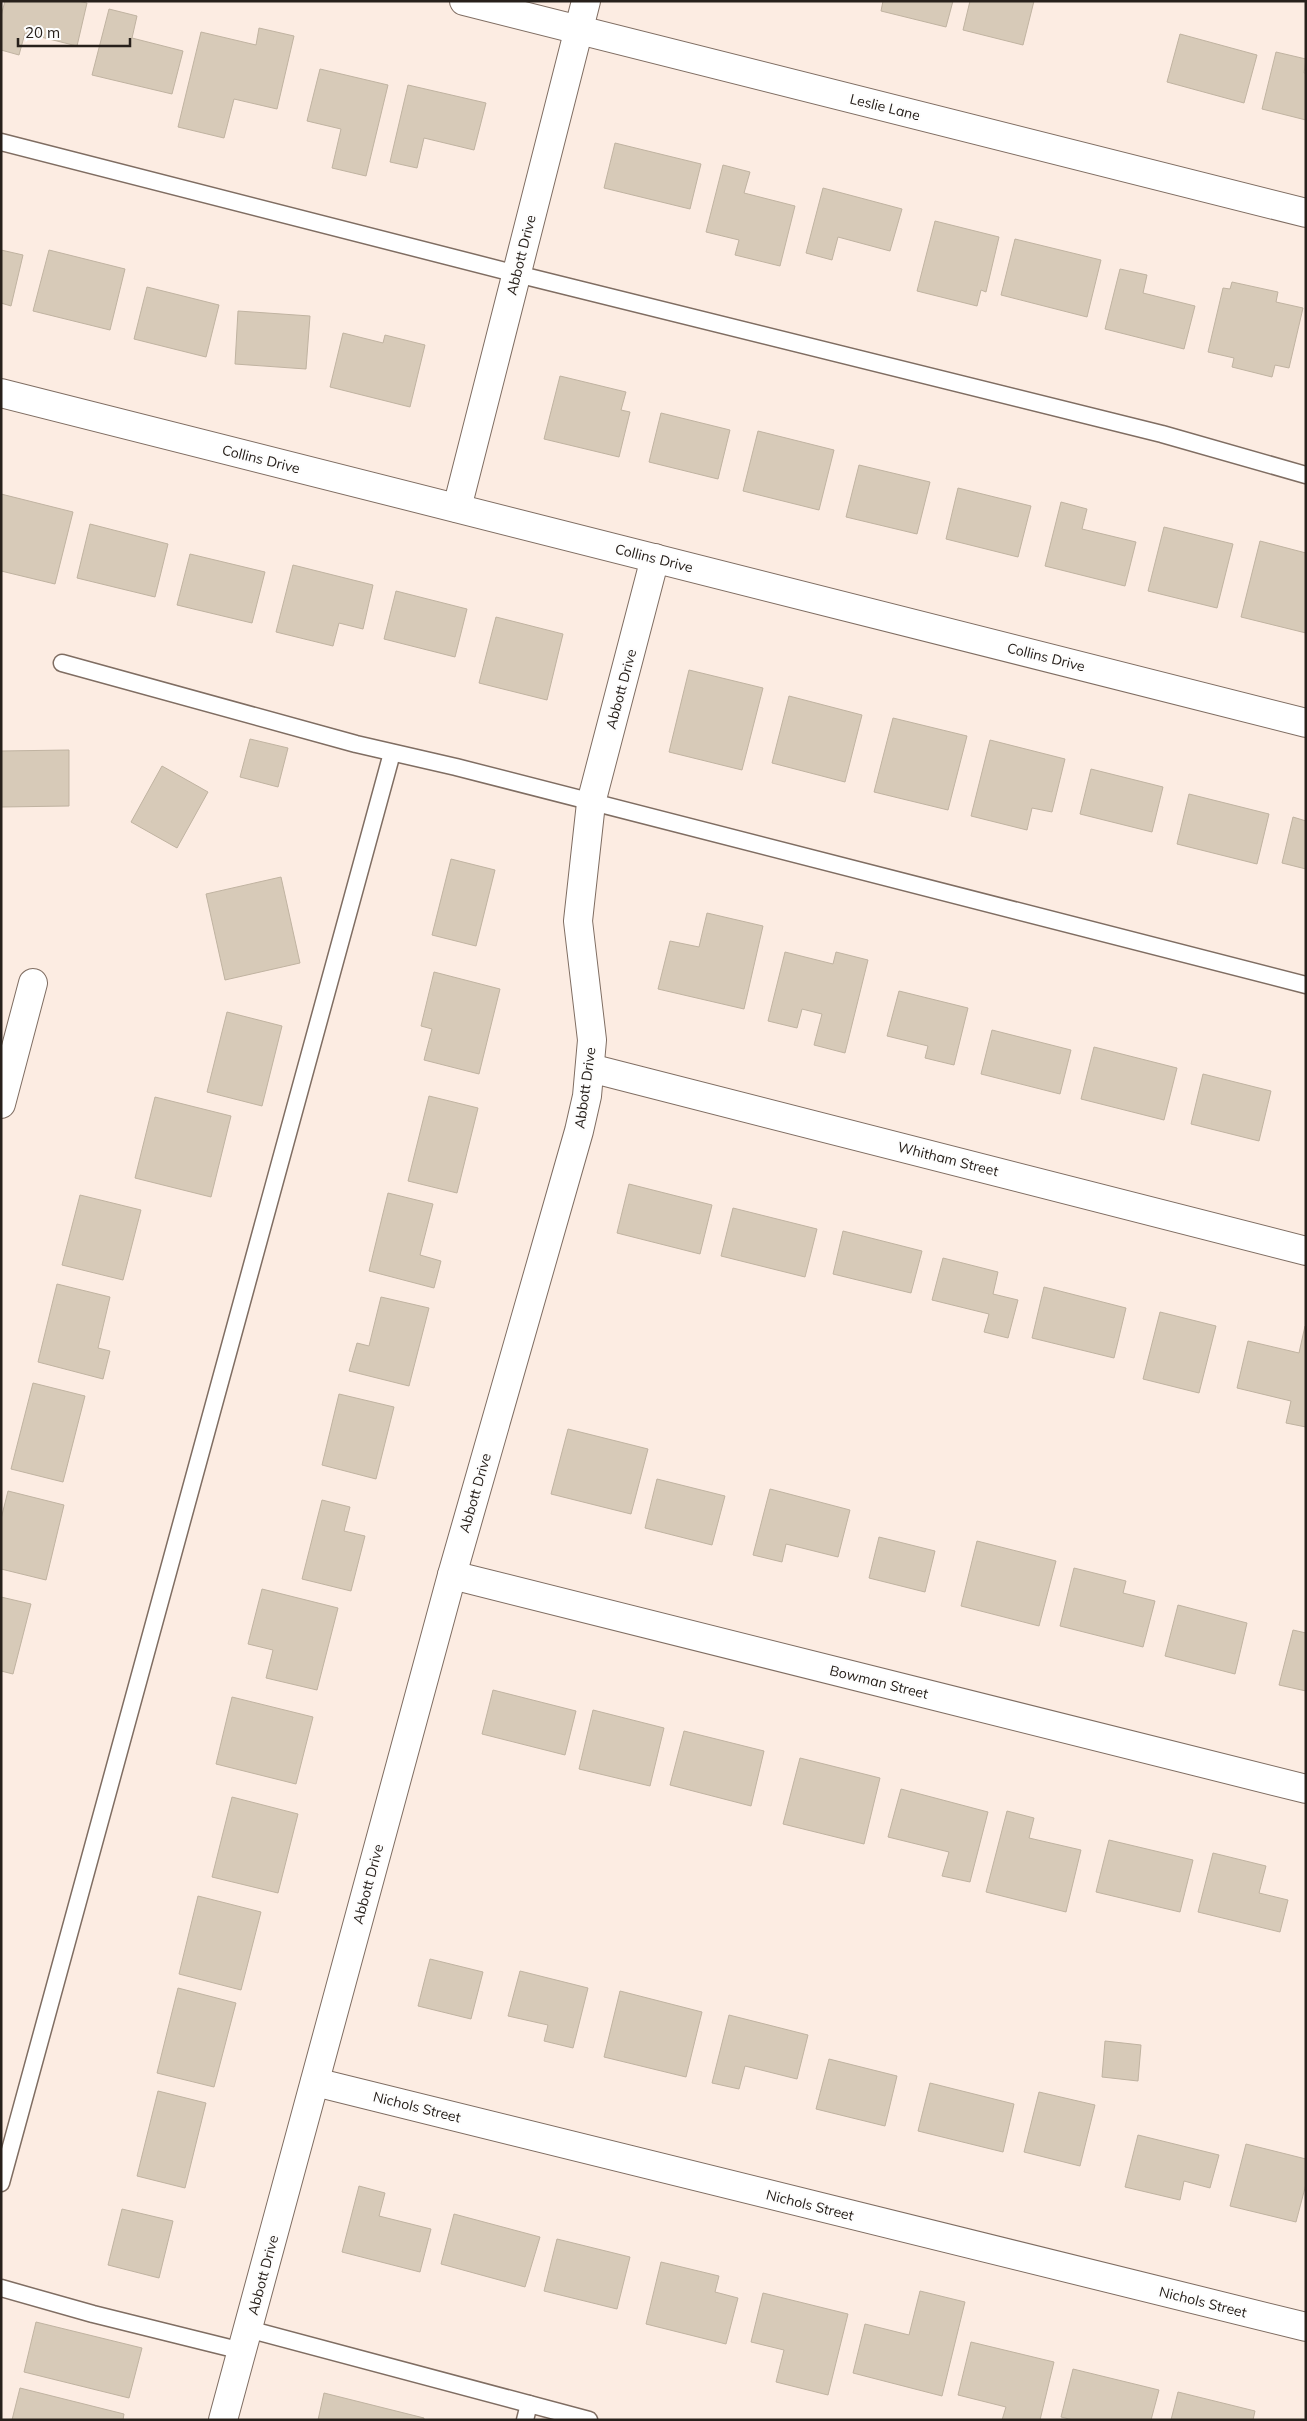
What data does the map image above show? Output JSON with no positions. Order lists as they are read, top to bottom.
{
  "streets": {
    "street": [
      "Leslie Lane",
      "Abbott Drive",
      "Collins Drive",
      "Whitham Street",
      "Bowman Street",
      "Nichols Street"
    ]
  },
  "crossings": [
    ["Leslie Lane", "Abbott Drive"],
    ["Abbott Drive", "Collins Drive"],
    ["Abbott Drive", "Whitham Street"],
    ["Abbott Drive", "Bowman Street"],
    ["Abbott Drive", "Nichols Street"]
  ],
  "scale_bar": "20 m"
}
